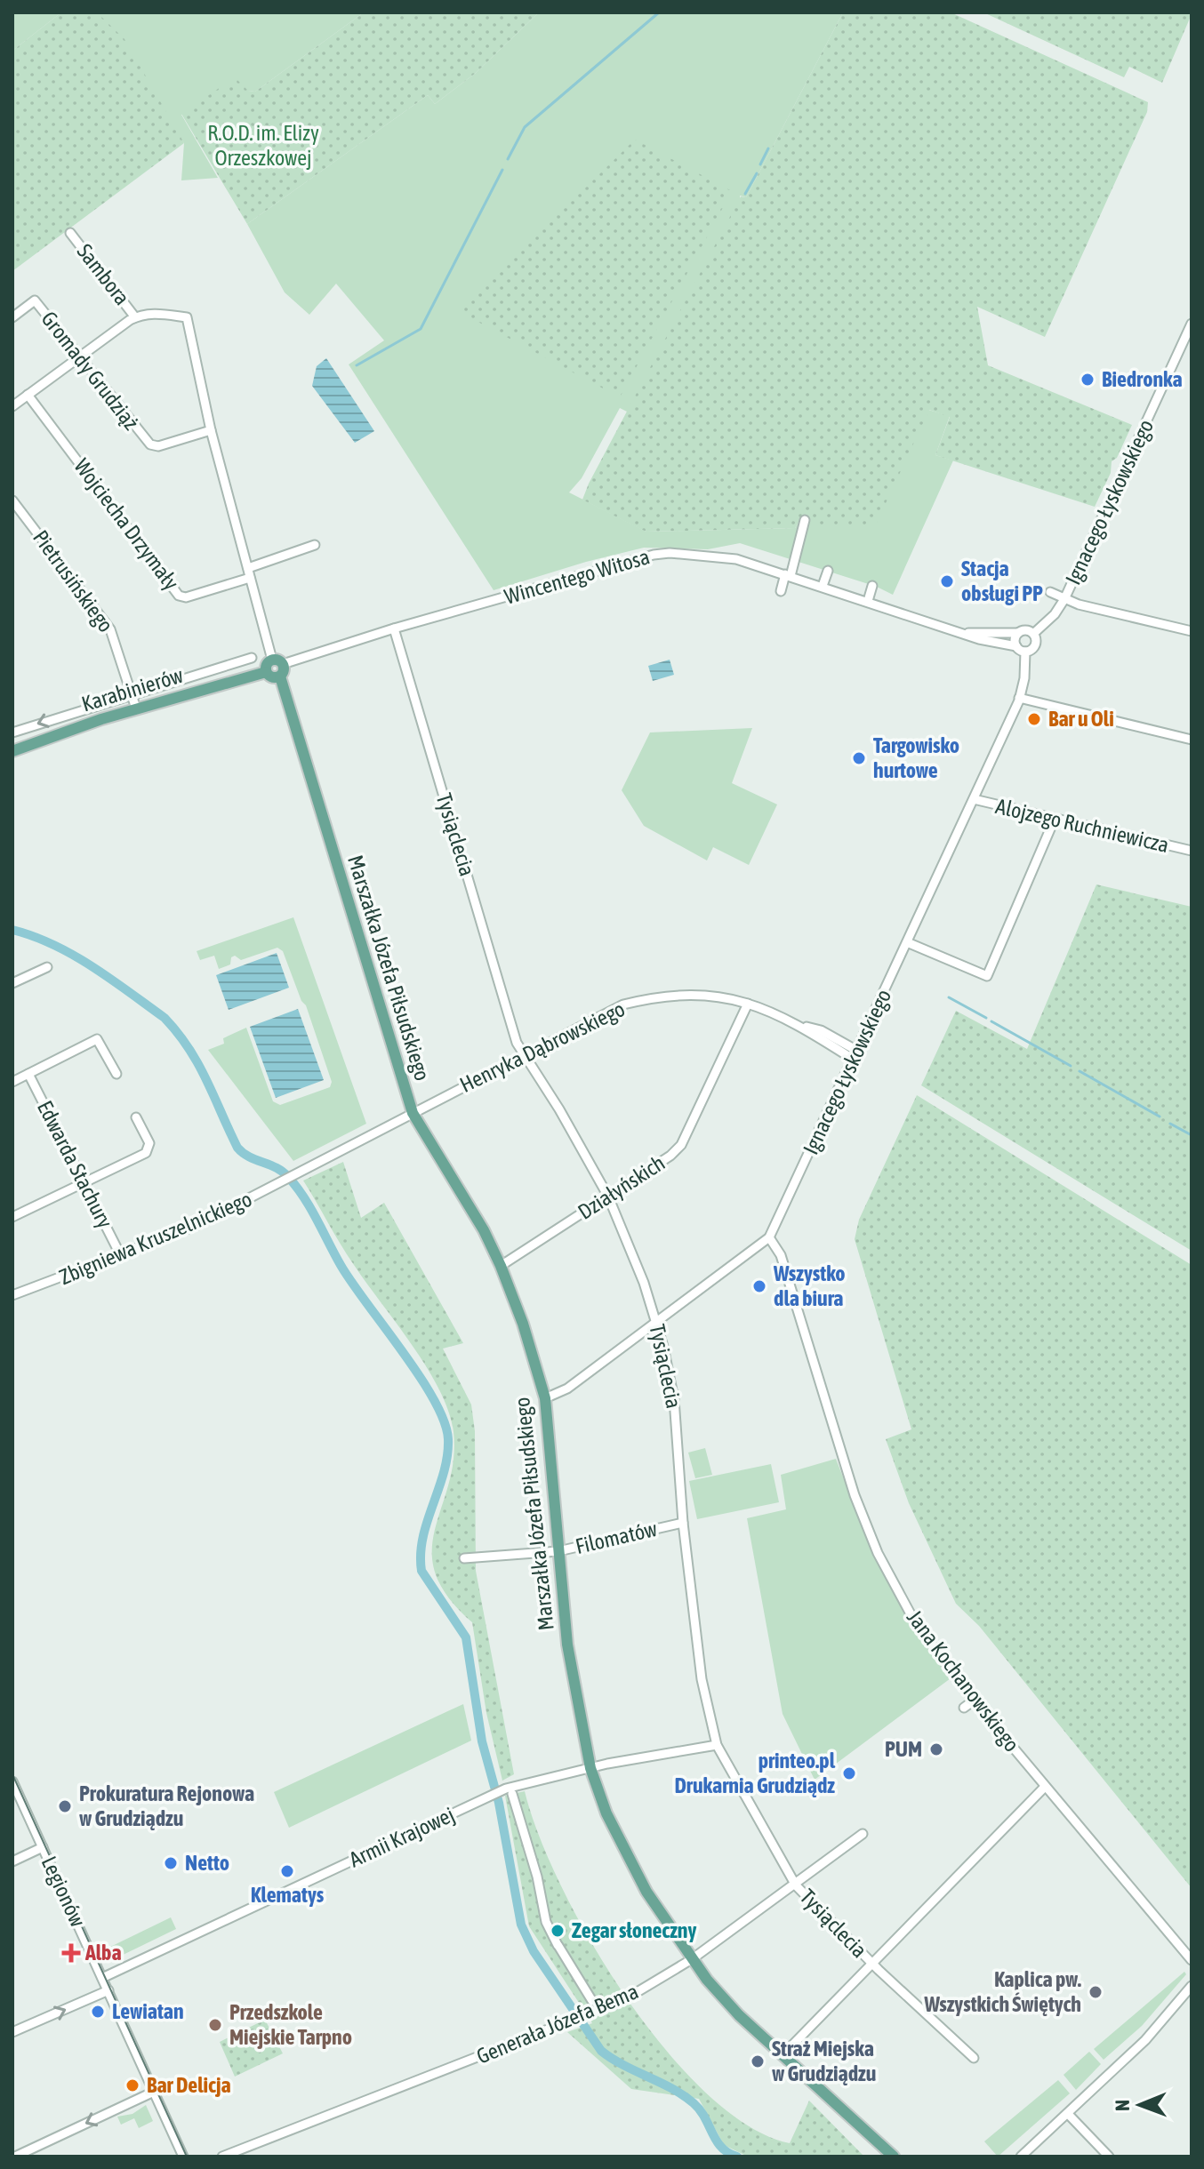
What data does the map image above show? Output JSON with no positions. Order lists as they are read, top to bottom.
{
  "streets": {
    "main road": ["Karabinierów", "Marszałka Józefa Piłsudskiego"],
    "street": [
      "Sambora",
      "Gromady Grudziąż",
      "Ignacego Łyskowskiego",
      "Wojciecha Drzymały",
      "Wincentego Witosa",
      "Pietrusińskiego",
      "Alojzego Ruchniewicza",
      "Tysiąclecia",
      "Henryka Dąbrowskiego",
      "Edwarda Stachury",
      "Działyńskich",
      "Zbigniewa Kruszelnickiego",
      "Filomatów",
      "Jana Kochanowskiego",
      "Armii Krajowej",
      "Legionów",
      "Generała Józefa Bema"
    ]
  },
  "crossings": [
    ["Sambora", "Gromady Grudziąż"],
    ["Sambora", "Wojciecha Drzymały"],
    ["Ignacego Łyskowskiego", "Wincentego Witosa"],
    ["Ignacego Łyskowskiego", "Alojzego Ruchniewicza"],
    ["Ignacego Łyskowskiego", "Tysiąclecia"],
    ["Ignacego Łyskowskiego", "Marszałka Józefa Piłsudskiego"],
    ["Ignacego Łyskowskiego", "Henryka Dąbrowskiego"],
    ["Ignacego Łyskowskiego", "Jana Kochanowskiego"],
    ["Wincentego Witosa", "Tysiąclecia"],
    ["Pietrusińskiego", "Karabinierów"],
    ["Tysiąclecia", "Henryka Dąbrowskiego"],
    ["Tysiąclecia", "Działyńskich"],
    ["Tysiąclecia", "Filomatów"],
    ["Tysiąclecia", "Armii Krajowej"],
    ["Tysiąclecia", "Generała Józefa Bema"],
    ["Marszałka Józefa Piłsudskiego", "Henryka Dąbrowskiego"],
    ["Marszałka Józefa Piłsudskiego", "Działyńskich"],
    ["Marszałka Józefa Piłsudskiego", "Filomatów"],
    ["Marszałka Józefa Piłsudskiego", "Armii Krajowej"],
    ["Marszałka Józefa Piłsudskiego", "Generała Józefa Bema"],
    ["Henryka Dąbrowskiego", "Działyńskich"],
    ["Henryka Dąbrowskiego", "Zbigniewa Kruszelnickiego"],
    ["Edwarda Stachury", "Zbigniewa Kruszelnickiego"],
    ["Armii Krajowej", "Legionów"]
  ],
  "parks": ["R.O.D. im. Elizy Orzeszkowej"],
  "places": {
    "other": [
      "Biedronka",
      "Stacja obsługi PP",
      "Bar u Oli",
      "Targowisko hurtowe",
      "Wszystko dla biura",
      "PUM",
      "printeo.pl Drukarnia Grudziądz",
      "Prokuratura Rejonowa w Grudziądzu",
      "Netto",
      "Klematys",
      "Zegar słoneczny",
      "Kaplica pw. Wszystkich Świętych",
      "Lewiatan",
      "Przedszkole Miejskie Tarpno",
      "Straż Miejska w Grudziądzu",
      "Bar Delicja"
    ],
    "health": ["Alba"]
  },
  "north": "left"
}
